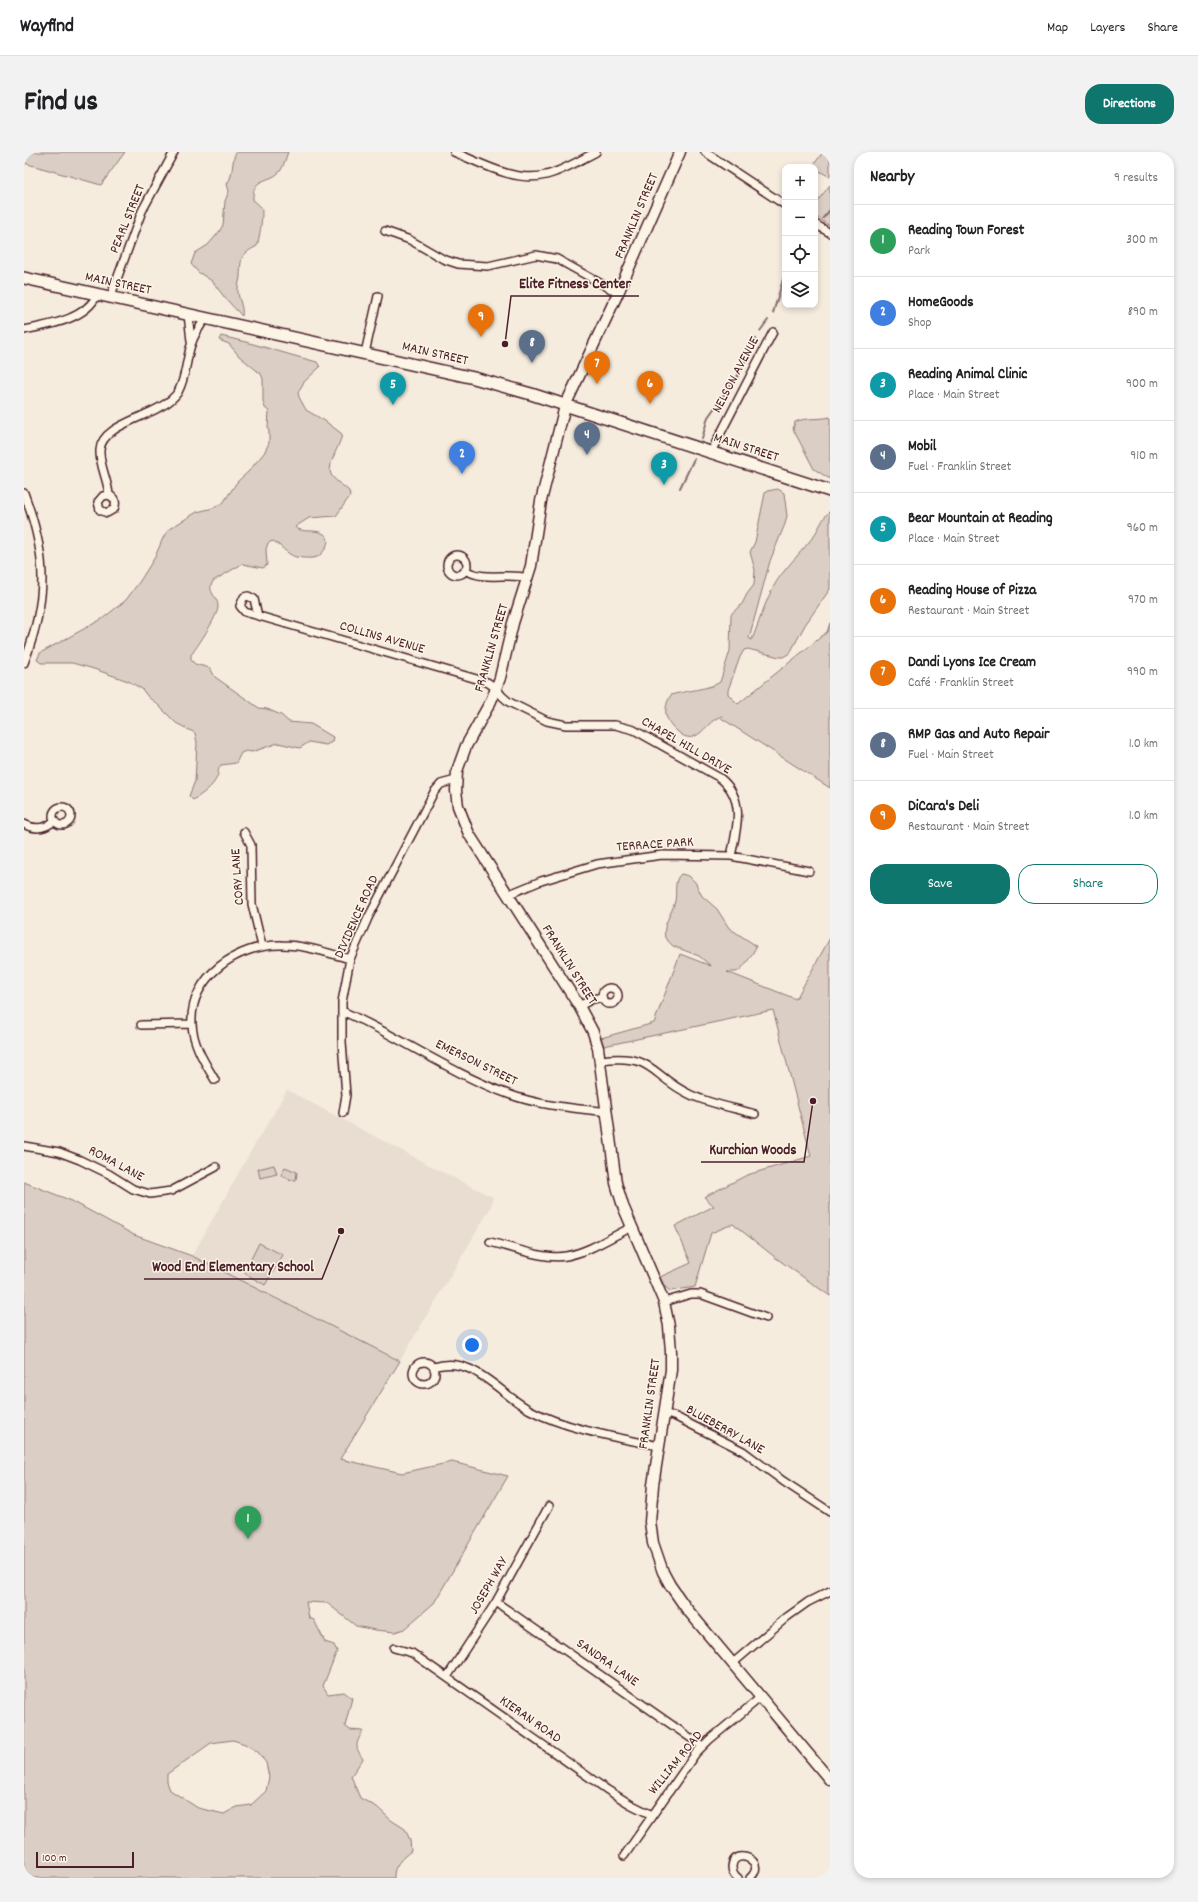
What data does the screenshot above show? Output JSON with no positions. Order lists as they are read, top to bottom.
{
  "streets": {
    "main road": ["FRANKLIN STREET", "MAIN STREET"],
    "street": [
      "PEARL STREET",
      "NELSON AVENUE",
      "COLLINS AVENUE",
      "CHAPEL HILL DRIVE",
      "TERRACE PARK",
      "CORY LANE",
      "DIVIDENCE ROAD",
      "EMERSON STREET",
      "ROMA LANE",
      "BLUEBERRY LANE",
      "JOSEPH WAY",
      "SANDRA LANE",
      "KIERAN ROAD",
      "WILLIAM ROAD"
    ]
  },
  "crossings": [
    ["FRANKLIN STREET", "MAIN STREET"],
    ["FRANKLIN STREET", "COLLINS AVENUE"],
    ["FRANKLIN STREET", "CHAPEL HILL DRIVE"],
    ["FRANKLIN STREET", "TERRACE PARK"],
    ["FRANKLIN STREET", "DIVIDENCE ROAD"],
    ["FRANKLIN STREET", "EMERSON STREET"],
    ["FRANKLIN STREET", "BLUEBERRY LANE"],
    ["FRANKLIN STREET", "WILLIAM ROAD"],
    ["PEARL STREET", "MAIN STREET"],
    ["MAIN STREET", "NELSON AVENUE"],
    ["COLLINS AVENUE", "CHAPEL HILL DRIVE"],
    ["CHAPEL HILL DRIVE", "TERRACE PARK"],
    ["DIVIDENCE ROAD", "EMERSON STREET"],
    ["JOSEPH WAY", "SANDRA LANE"],
    ["JOSEPH WAY", "KIERAN ROAD"],
    ["SANDRA LANE", "WILLIAM ROAD"],
    ["KIERAN ROAD", "WILLIAM ROAD"]
  ],
  "places": ["Elite Fitness Center", "Kurchian Woods", "Wood End Elementary School"],
  "scale_bar": "100 m",
  "page": {
    "header": "Wayfind",
    "nav": ["Map", "Layers", "Share"],
    "title": "Find us",
    "buttons": [
      "Directions",
      ["Save", "Share"]
    ],
    "heading": ["Nearby", "9 results"],
    "map_buttons": ["+", "−"],
    "list": [
      {
        "mark": "1",
        "name": "Reading Town Forest",
        "note": "Park",
        "value": "300 m"
      },
      {
        "mark": "2",
        "name": "HomeGoods",
        "note": "Shop",
        "value": "890 m"
      },
      {
        "mark": "3",
        "name": "Reading Animal Clinic",
        "note": "Place · Main Street",
        "value": "900 m"
      },
      {
        "mark": "4",
        "name": "Mobil",
        "note": "Fuel · Franklin Street",
        "value": "910 m"
      },
      {
        "mark": "5",
        "name": "Bear Mountain at Reading",
        "note": "Place · Main Street",
        "value": "960 m"
      },
      {
        "mark": "6",
        "name": "Reading House of Pizza",
        "note": "Restaurant · Main Street",
        "value": "970 m"
      },
      {
        "mark": "7",
        "name": "Dandi Lyons Ice Cream",
        "note": "Café · Franklin Street",
        "value": "990 m"
      },
      {
        "mark": "8",
        "name": "RMP Gas and Auto Repair",
        "note": "Fuel · Main Street",
        "value": "1.0 km"
      },
      {
        "mark": "9",
        "name": "DiCara's Deli",
        "note": "Restaurant · Main Street",
        "value": "1.0 km"
      }
    ],
    "pins": [
      "9",
      "8",
      "7",
      "6",
      "5",
      "4",
      "2",
      "3",
      "1"
    ],
    "scale": "100 m"
  }
}
